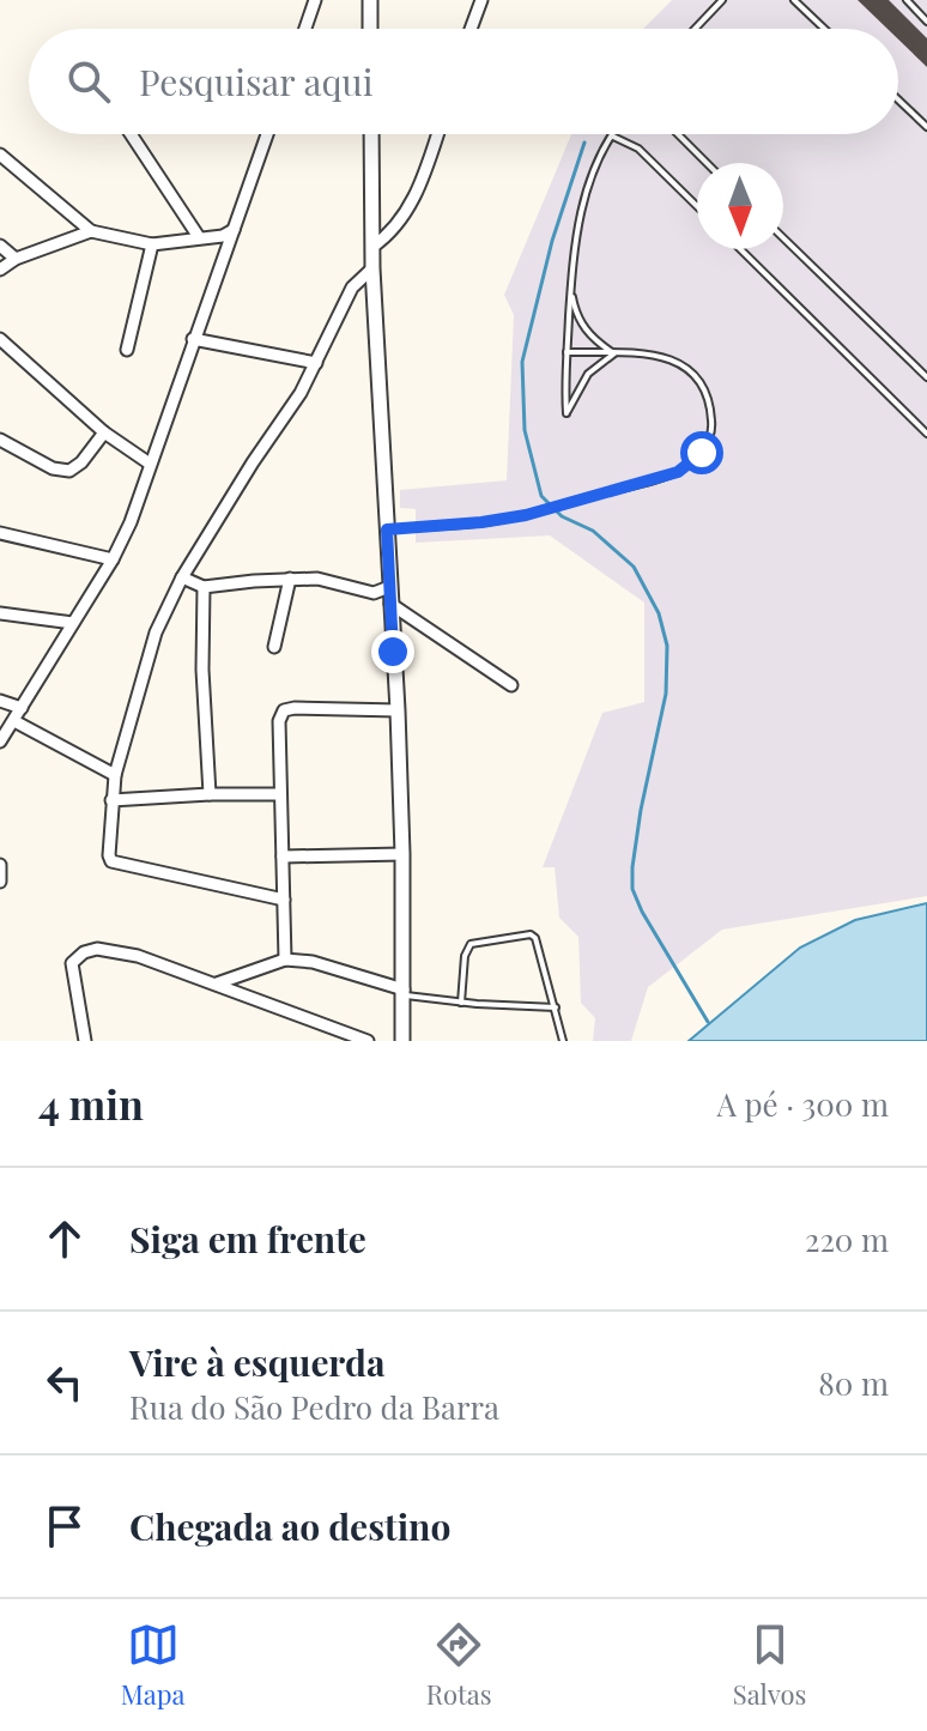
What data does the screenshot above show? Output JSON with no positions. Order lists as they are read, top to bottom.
{
  "north": "bottom",
  "page": {
    "search": "Pesquisar aqui",
    "heading": ["4 min", "A pé · 300 m"],
    "list": [
      ["Siga em frente", "220 m"],
      ["Vire à esquerda", "Rua do São Pedro da Barra", "80 m"],
      "Chegada ao destino"
    ],
    "nav": ["Mapa", "Rotas", "Salvos"]
  }
}
